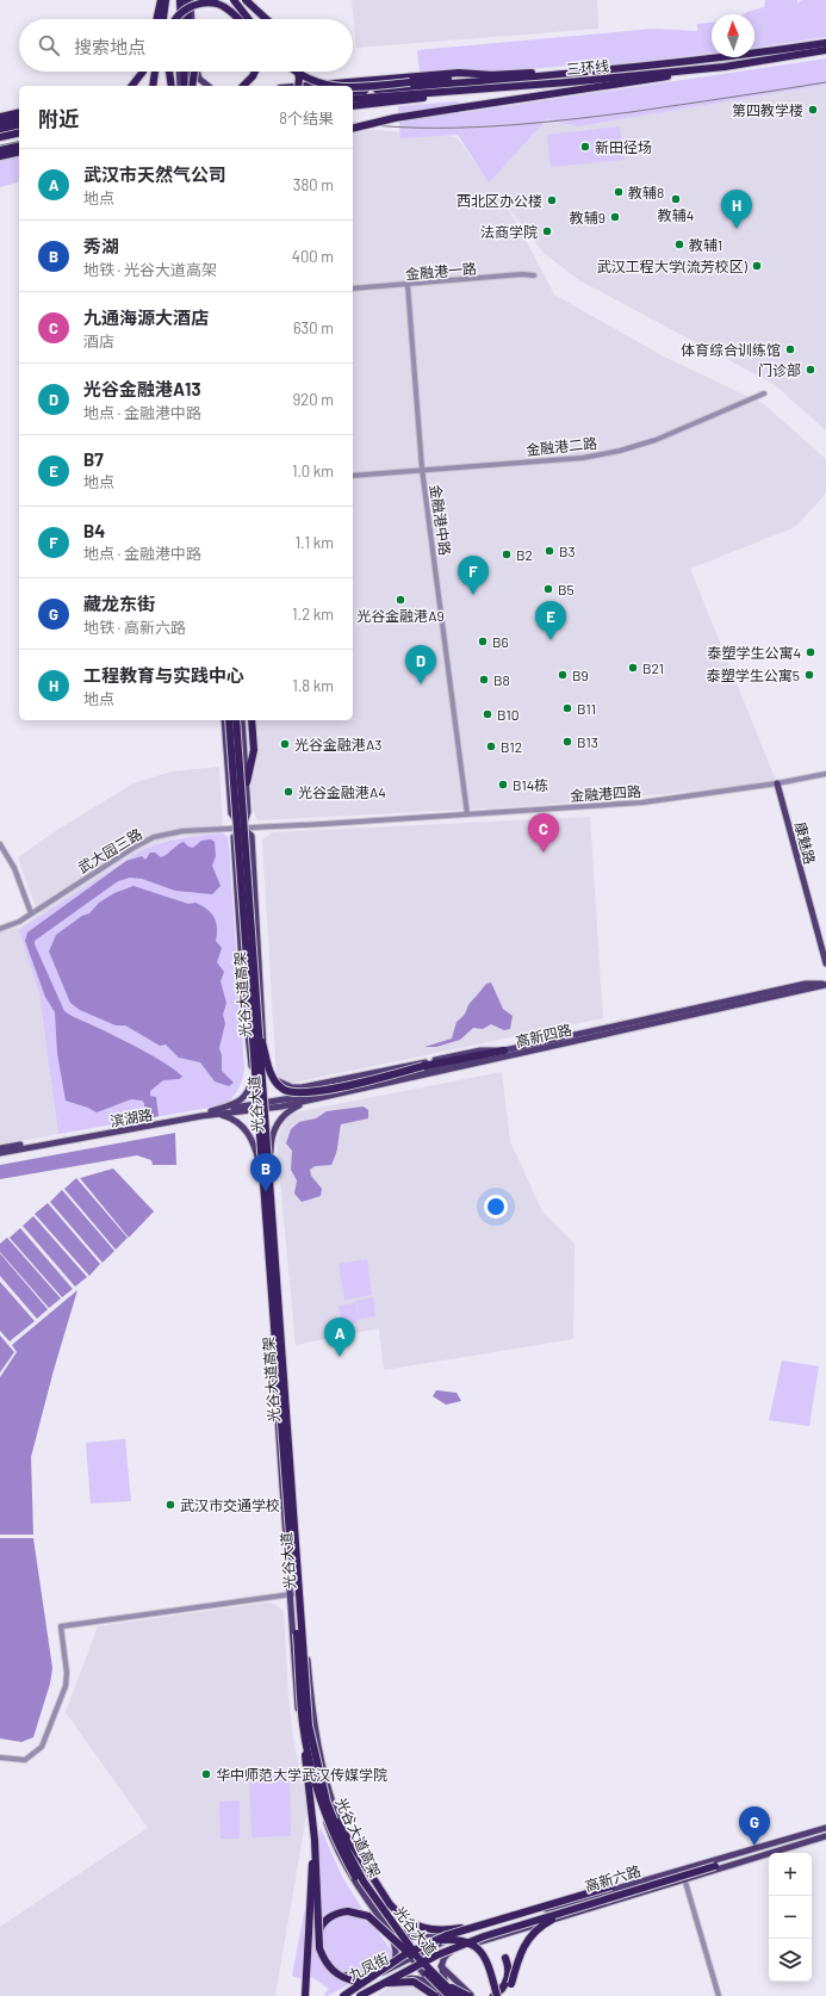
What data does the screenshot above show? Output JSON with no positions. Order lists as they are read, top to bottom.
{
  "streets": {
    "highway": ["三环线", "光谷大道高架"],
    "main road": [
      "康魅路",
      "高新四路",
      "光谷大道",
      "滨湖路",
      "高新六路",
      "九凤街"
    ],
    "street": [
      "金融港一路",
      "金融港二路",
      "金融港中路",
      "金融港四路",
      "武大园三路"
    ]
  },
  "crossings": [
    ["金融港一路", "金融港中路"],
    ["金融港二路", "金融港中路"],
    ["金融港中路", "金融港四路"],
    ["金融港四路", "康魅路"],
    ["金融港四路", "武大园三路"],
    ["金融港四路", "光谷大道"],
    ["武大园三路", "光谷大道"],
    ["光谷大道高架", "光谷大道"],
    ["光谷大道高架", "高新六路"],
    ["光谷大道高架", "九凤街"],
    ["高新四路", "光谷大道"],
    ["高新四路", "滨湖路"],
    ["光谷大道", "滨湖路"],
    ["光谷大道", "高新六路"],
    ["光谷大道", "九凤街"],
    ["高新六路", "九凤街"]
  ],
  "places": [
    "第四教学楼",
    "新田径场",
    "教辅8",
    "教辅4",
    "西北区办公楼",
    "教辅9",
    "法商学院",
    "教辅1",
    "武汉工程大学(流芳校区)",
    "体育综合训练馆",
    "门诊部",
    "B3",
    "B2",
    "B5",
    "光谷金融港A9",
    "B6",
    "泰塑学生公寓4",
    "B21",
    "B9",
    "泰塑学生公寓5",
    "B8",
    "B11",
    "B10",
    "B13",
    "光谷金融港A3",
    "B12",
    "B14栋",
    "光谷金融港A4",
    "武汉市交通学校",
    "华中师范大学武汉传媒学院"
  ],
  "north": "top",
  "page": {
    "search": "搜索地点",
    "heading": ["附近", "8个结果"],
    "list": [
      {
        "mark": "A",
        "name": "武汉市天然气公司",
        "note": "地点",
        "value": "380 m"
      },
      {
        "mark": "B",
        "name": "秀湖",
        "note": "地铁 · 光谷大道高架",
        "value": "400 m"
      },
      {
        "mark": "C",
        "name": "九通海源大酒店",
        "note": "酒店",
        "value": "630 m"
      },
      {
        "mark": "D",
        "name": "光谷金融港A13",
        "note": "地点 · 金融港中路",
        "value": "920 m"
      },
      {
        "mark": "E",
        "name": "B7",
        "note": "地点",
        "value": "1.0 km"
      },
      {
        "mark": "F",
        "name": "B4",
        "note": "地点 · 金融港中路",
        "value": "1.1 km"
      },
      {
        "mark": "G",
        "name": "藏龙东街",
        "note": "地铁 · 高新六路",
        "value": "1.2 km"
      },
      {
        "mark": "H",
        "name": "工程教育与实践中心",
        "note": "地点",
        "value": "1.8 km"
      }
    ],
    "pins": [
      "H",
      "F",
      "E",
      "D",
      "C",
      "B",
      "A",
      "G"
    ],
    "map_buttons": ["+", "−"]
  }
}
